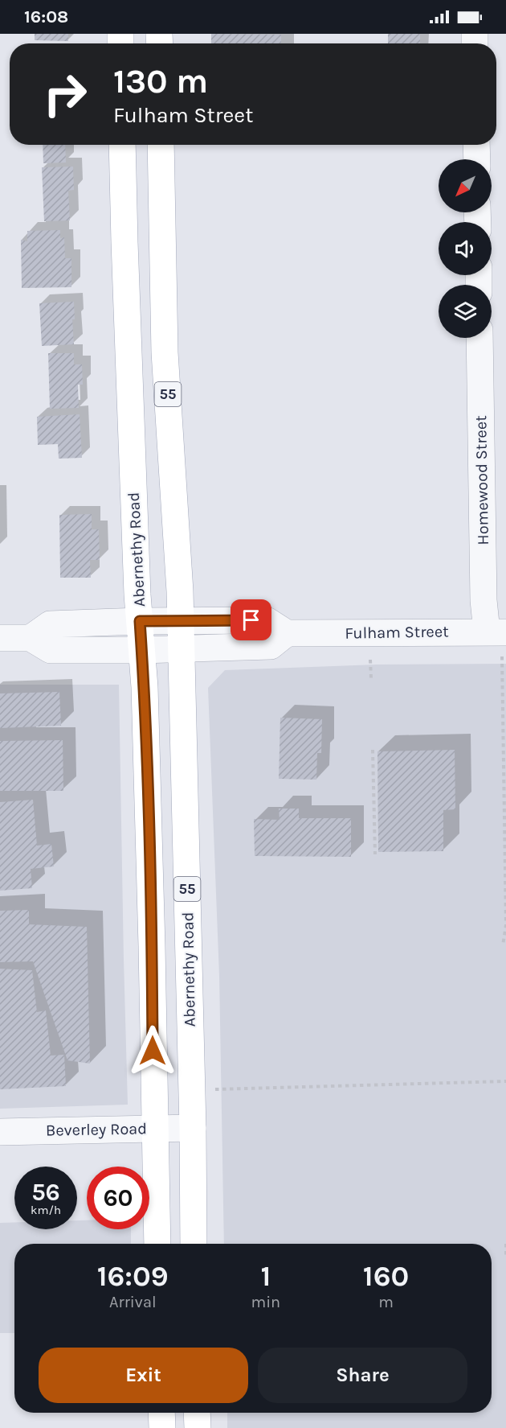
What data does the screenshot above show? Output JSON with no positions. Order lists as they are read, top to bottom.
{
  "streets": {
    "main road": ["55", "Abernethy Road"],
    "street": ["Homewood Street", "Fulham Street", "Beverley Road"]
  },
  "crossings": [
    ["Homewood Street", "Fulham Street"],
    ["Abernethy Road", "Beverley Road"]
  ],
  "north": "bottom left",
  "page": {
    "status": "16:08",
    "turn": ["130 m", "Fulham Street"],
    "speed": "56 km/h",
    "limit": "60",
    "eta": [
      "16:09",
      "Arrival",
      "1",
      "min",
      "160",
      "m"
    ],
    "buttons": ["Exit", "Share"]
  }
}
